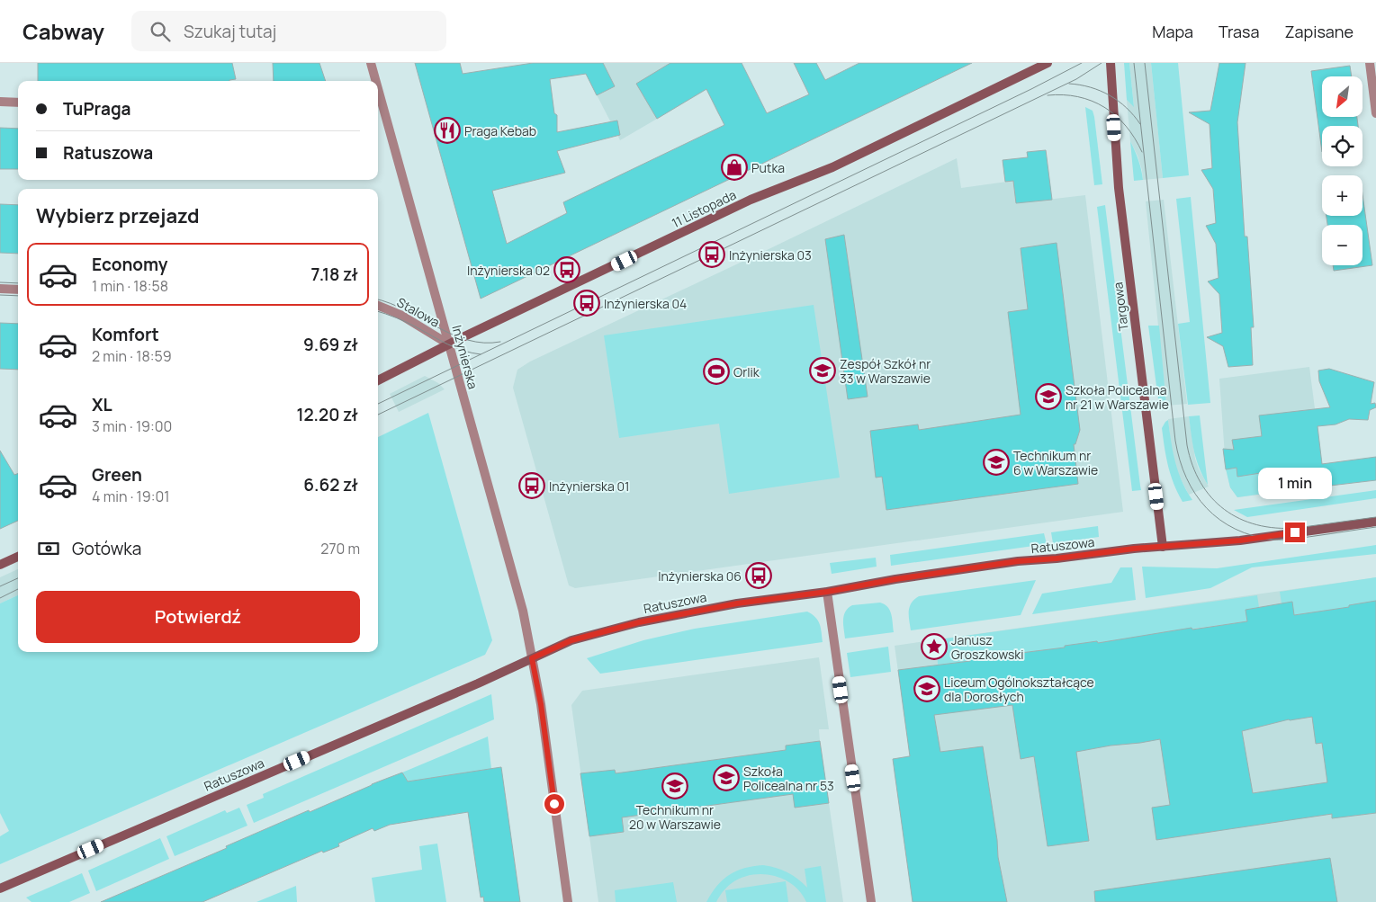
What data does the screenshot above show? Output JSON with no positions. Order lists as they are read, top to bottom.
{
  "streets": {
    "street": [
      "11 Listopada",
      "Targowa",
      "Stalowa",
      "Inżynierska",
      "Ratuszowa"
    ]
  },
  "crossings": [
    ["11 Listopada", "Stalowa"],
    ["11 Listopada", "Inżynierska"],
    ["Targowa", "Ratuszowa"],
    ["Stalowa", "Inżynierska"],
    ["Inżynierska", "Ratuszowa"]
  ],
  "places": {
    "restaurant": ["Praga Kebab"],
    "shop": ["Putka"],
    "bus stop": [
      "Inżynierska 03",
      "Inżynierska 02",
      "Inżynierska 04",
      "Inżynierska 01",
      "Inżynierska 06"
    ],
    "school or university": [
      "Zespół Szkół nr 33 w Warszawie",
      "Szkoła Policealna nr 21 w Warszawie",
      "Technikum nr 6 w Warszawie",
      "Liceum Ogólnokształcące dla Dorosłych",
      "Szkoła Policealna nr 53",
      "Technikum nr 20 w Warszawie"
    ],
    "sports": ["Orlik"],
    "place": ["Janusz Groszkowski"]
  },
  "north": "bottom left",
  "page": {
    "header": "Cabway",
    "search": "Szukaj tutaj",
    "nav": ["Mapa", "Trasa", "Zapisane"],
    "map_buttons": ["+", "−"],
    "banner": ["TuPraga", "Ratuszowa"],
    "heading": "Wybierz przejazd",
    "list": [
      {
        "name": "Economy",
        "note": "1 min · 18:58",
        "value": "7.18 zł"
      },
      {
        "name": "Komfort",
        "note": "2 min · 18:59",
        "value": "9.69 zł"
      },
      {
        "name": "XL",
        "note": "3 min · 19:00",
        "value": "12.20 zł"
      },
      {
        "name": "Green",
        "note": "4 min · 19:01",
        "value": "6.62 zł"
      }
    ],
    "bubble": "1 min",
    "pay": ["Gotówka", "270 m"],
    "buttons": "Potwierdź"
  }
}
